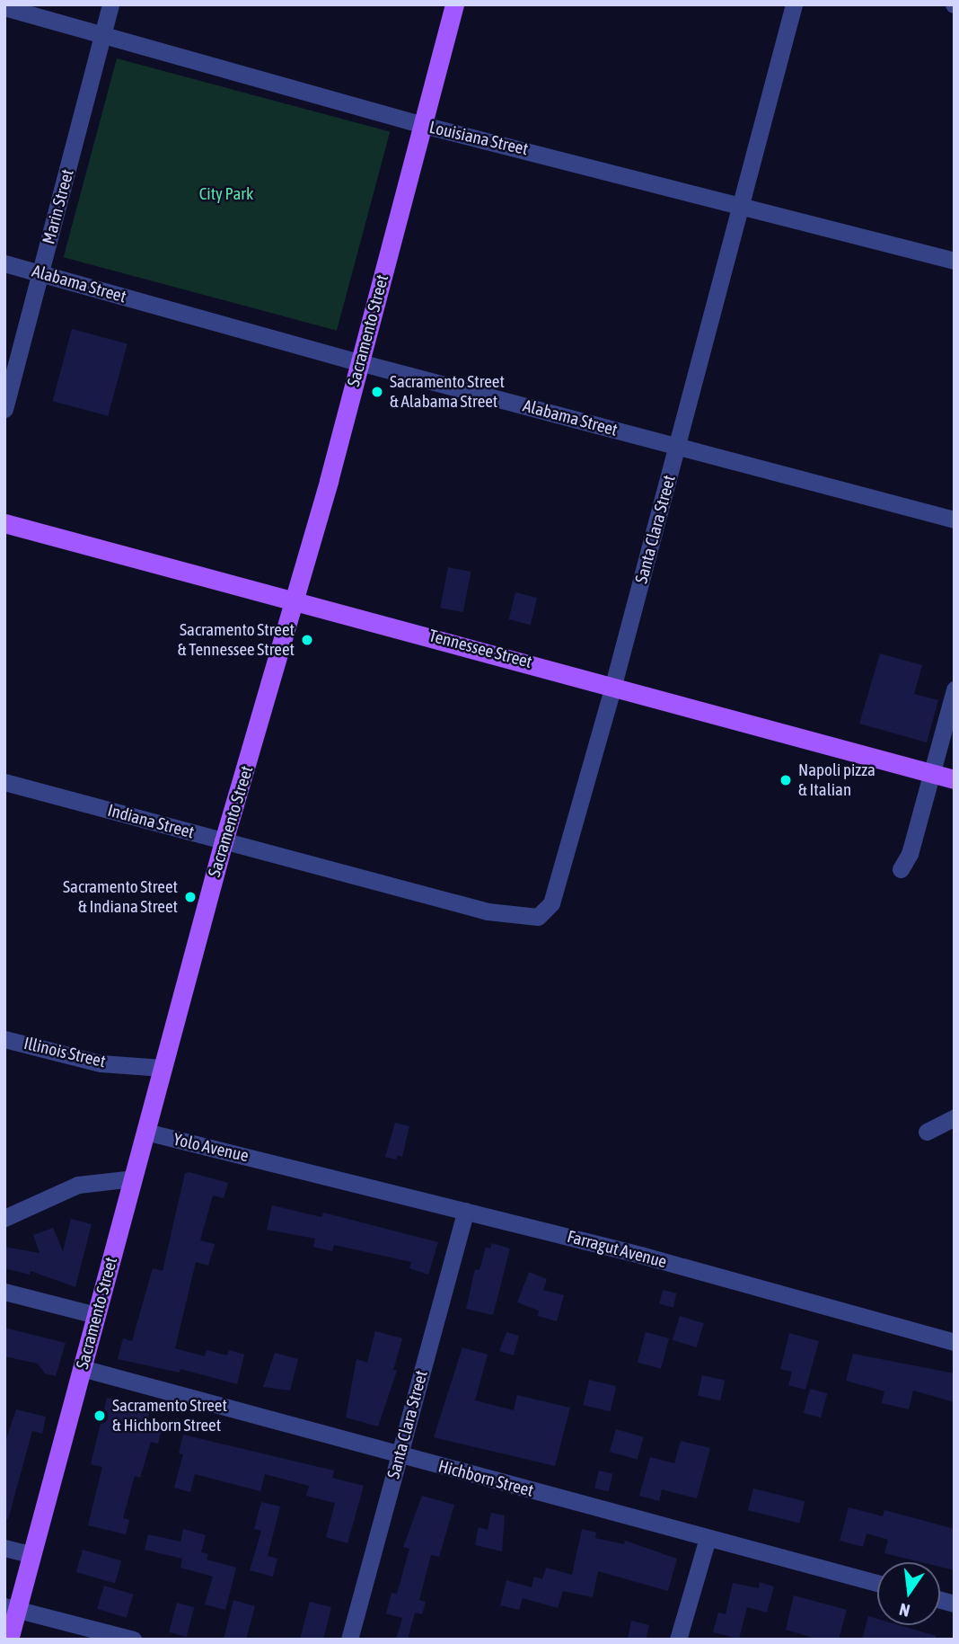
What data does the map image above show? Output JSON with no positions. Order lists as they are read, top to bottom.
{
  "streets": {
    "main road": ["Sacramento Street", "Tennessee Street"],
    "street": [
      "Louisiana Street",
      "Marin Street",
      "Alabama Street",
      "Santa Clara Street",
      "Indiana Street",
      "Illinois Street",
      "Yolo Avenue",
      "Farragut Avenue",
      "Hichborn Street"
    ]
  },
  "crossings": [
    ["Louisiana Street", "Marin Street"],
    ["Louisiana Street", "Sacramento Street"],
    ["Louisiana Street", "Santa Clara Street"],
    ["Marin Street", "Alabama Street"],
    ["Alabama Street", "Sacramento Street"],
    ["Alabama Street", "Santa Clara Street"],
    ["Sacramento Street", "Tennessee Street"],
    ["Sacramento Street", "Indiana Street"],
    ["Sacramento Street", "Illinois Street"],
    ["Sacramento Street", "Yolo Avenue"],
    ["Sacramento Street", "Hichborn Street"],
    ["Santa Clara Street", "Tennessee Street"],
    ["Santa Clara Street", "Indiana Street"],
    ["Santa Clara Street", "Farragut Avenue"],
    ["Santa Clara Street", "Hichborn Street"],
    ["Yolo Avenue", "Farragut Avenue"]
  ],
  "parks": ["City Park"],
  "places": [
    "Sacramento Street & Alabama Street",
    "Sacramento Street & Tennessee Street",
    "Napoli pizza & Italian",
    "Sacramento Street & Indiana Street",
    "Sacramento Street & Hichborn Street"
  ],
  "north": "bottom"
}
